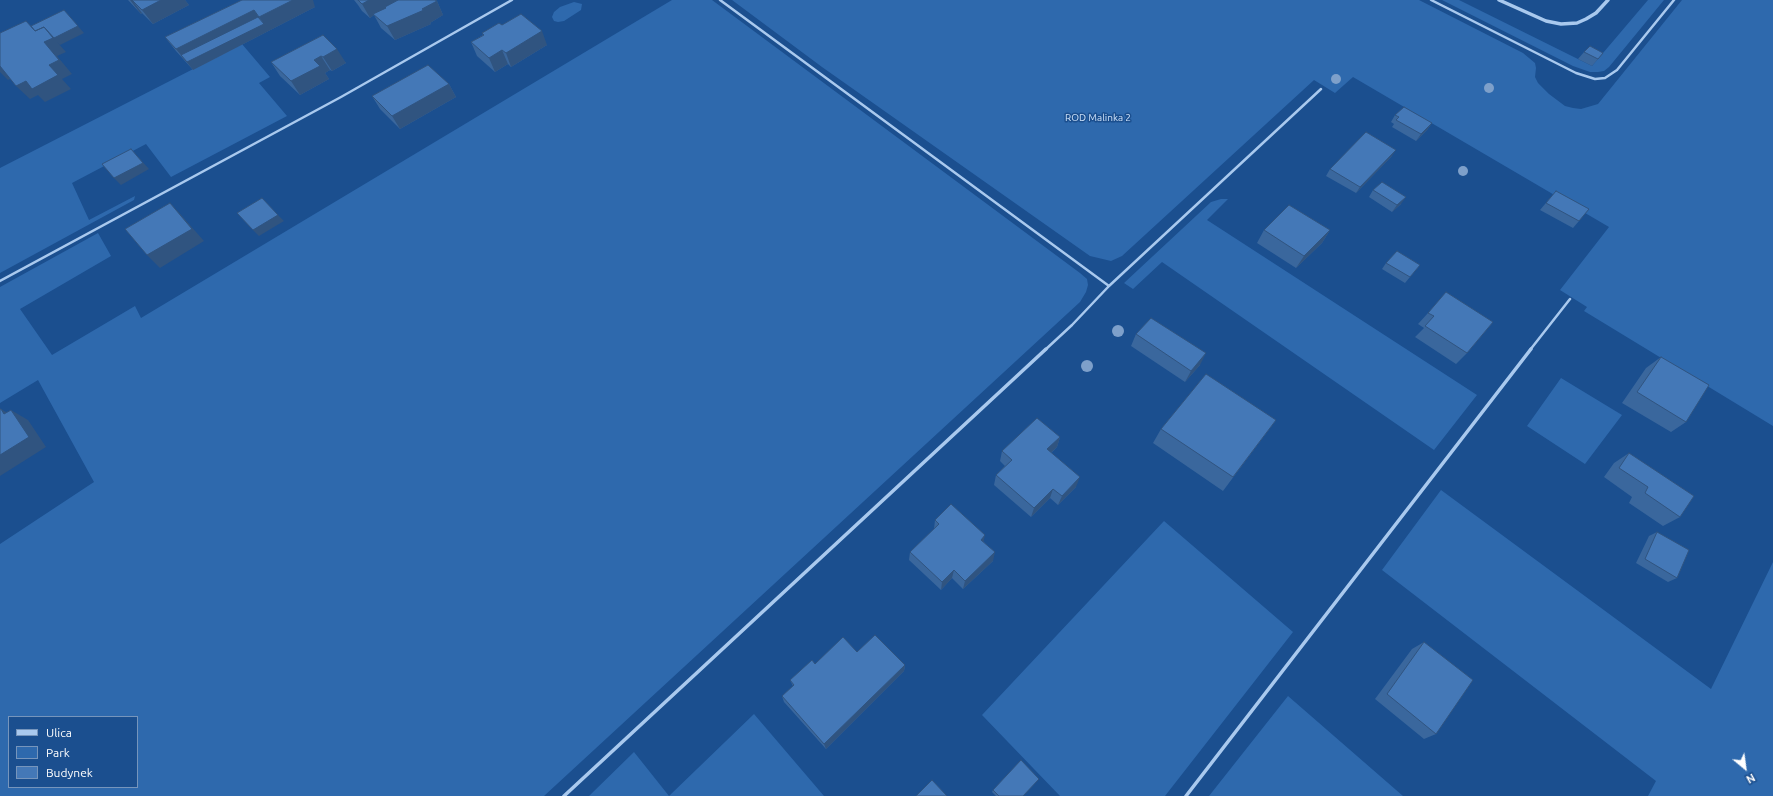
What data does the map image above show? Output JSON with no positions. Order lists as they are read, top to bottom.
{
  "parks": ["ROD Malinka 2"],
  "legend": ["Ulica", "Park", "Budynek"],
  "north": "bottom right"
}
